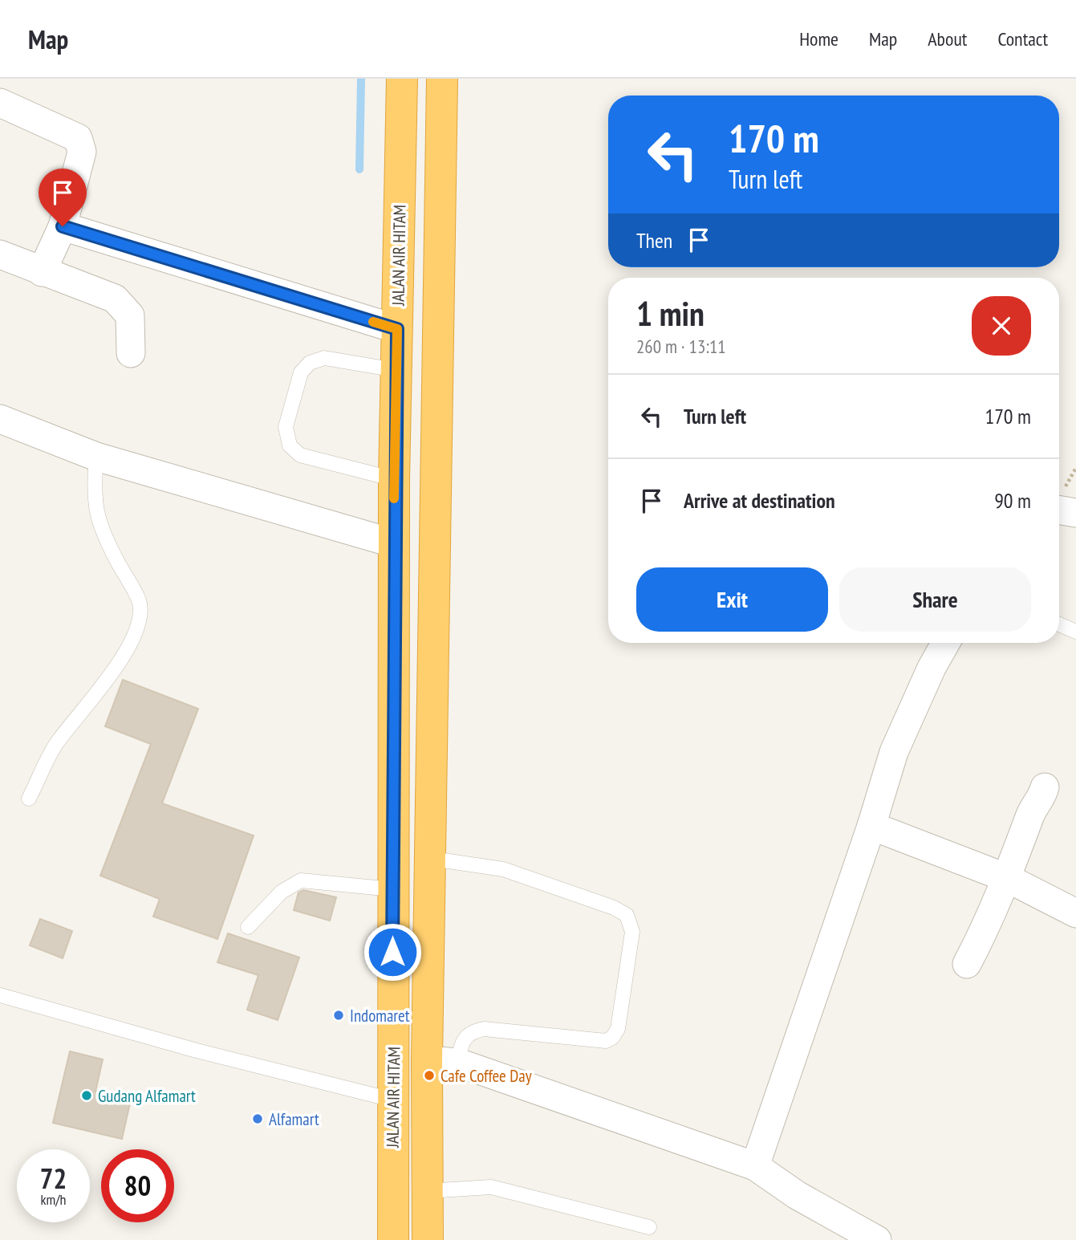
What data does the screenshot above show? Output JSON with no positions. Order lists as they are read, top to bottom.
{
  "streets": {
    "highway": ["JALAN AIR HITAM"]
  },
  "places": [
    "Indomaret",
    "Cafe Coffee Day",
    "Gudang Alfamart",
    "Alfamart"
  ],
  "page": {
    "header": "Map",
    "nav": [
      "Home",
      "Map",
      "About",
      "Contact"
    ],
    "turn": ["170 m", "Turn left"],
    "then": "Then",
    "heading": ["1 min", "260 m · 13:11"],
    "list": [
      {
        "name": "Turn left",
        "value": "170 m"
      },
      {
        "name": "Arrive at destination",
        "value": "90 m"
      }
    ],
    "buttons": ["Exit", "Share"],
    "speed": "72 km/h",
    "limit": "80"
  }
}
